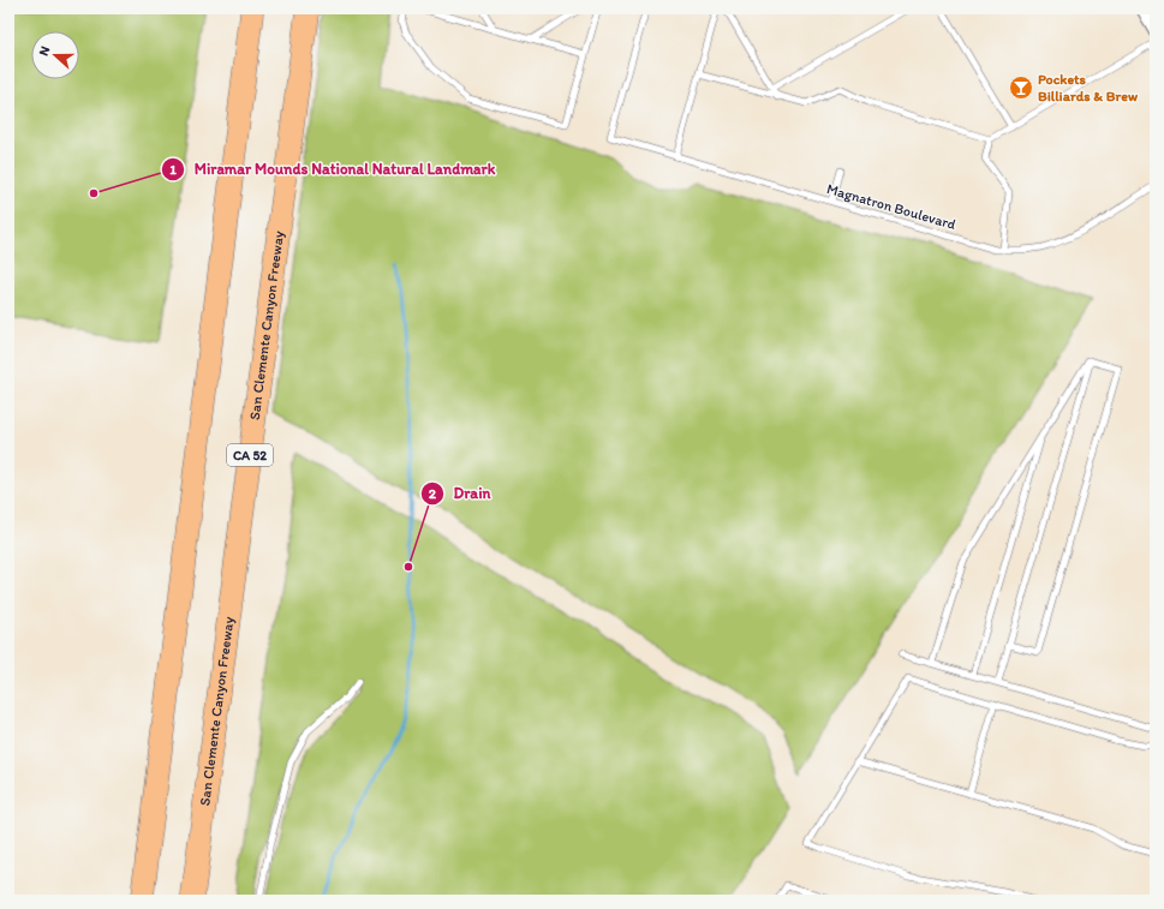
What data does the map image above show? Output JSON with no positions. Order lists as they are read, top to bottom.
{
  "streets": {
    "highway": ["San Clemente Canyon Freeway", "CA 52"],
    "lane": ["Magnatron Boulevard"]
  },
  "places": {
    "bar": ["Pockets Billiards & Brew"],
    "other": ["Miramar Mounds National Natural Landmark", "Drain"]
  },
  "north": "left"
}
